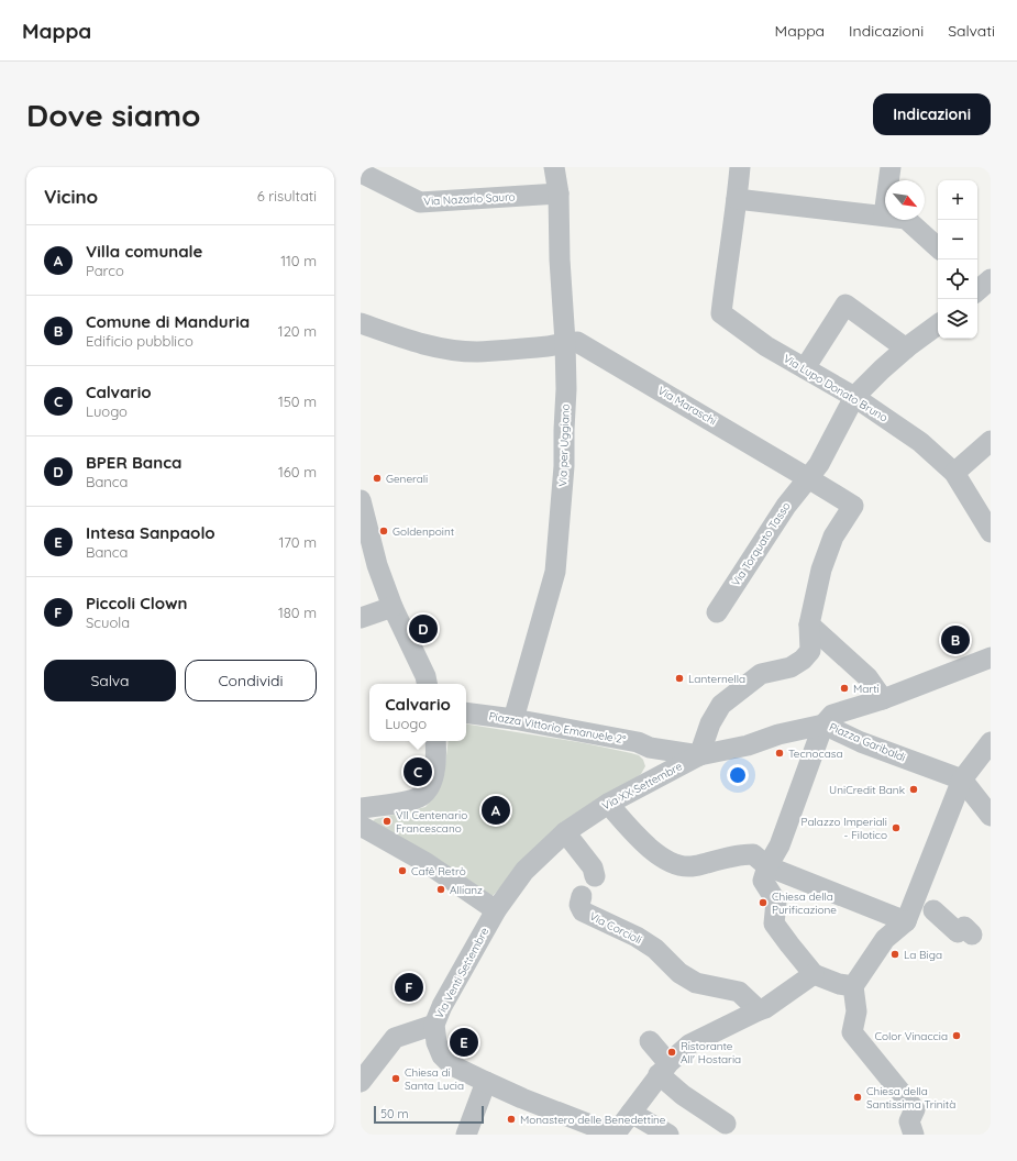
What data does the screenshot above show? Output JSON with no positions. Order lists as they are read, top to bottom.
{
  "streets": {
    "street": [
      "Via Nazario Sauro",
      "Via Lupo Donato Bruno",
      "Via Maraschi",
      "Via per Uggiano",
      "Via Torquato Tasso",
      "Piazza Vittorio Emanuele 2°",
      "Piazza Garibaldi",
      "Via XX Settembre",
      "Via Corcioli",
      "Via Venti Settembre"
    ]
  },
  "crossings": [
    ["Via Nazario Sauro", "Via per Uggiano"],
    ["Via Lupo Donato Bruno", "Via Torquato Tasso"],
    ["Via Maraschi", "Via per Uggiano"],
    ["Via Maraschi", "Via Torquato Tasso"],
    ["Via per Uggiano", "Piazza Vittorio Emanuele 2°"],
    ["Piazza Vittorio Emanuele 2°", "Via XX Settembre"],
    ["Piazza Garibaldi", "Via XX Settembre"],
    ["Via XX Settembre", "Via Venti Settembre"]
  ],
  "places": [
    "Generali",
    "Goldenpoint",
    "Lanternella",
    "Marti",
    "Tecnocasa",
    "UniCredit Bank",
    "VII Centenario Francescano",
    "Palazzo Imperiali - Filotico",
    "Cafê Retrò",
    "Allianz",
    "Chiesa della Purificazione",
    "La Biga",
    "Color Vinaccia",
    "Ristorante All' Hostaria",
    "Chiesa di Santa Lucia",
    "Chiesa della Santissima Trinità",
    "Monastero delle Benedettine"
  ],
  "scale_bar": "50 m",
  "north": "bottom right",
  "page": {
    "header": "Mappa",
    "nav": ["Mappa", "Indicazioni", "Salvati"],
    "buttons": [
      "Indicazioni",
      ["Salva", "Condividi"]
    ],
    "title": "Dove siamo",
    "heading": ["Vicino", "6 risultati"],
    "map_buttons": ["+", "−"],
    "list": [
      {
        "mark": "A",
        "name": "Villa comunale",
        "note": "Parco",
        "value": "110 m"
      },
      {
        "mark": "B",
        "name": "Comune di Manduria",
        "note": "Edificio pubblico",
        "value": "120 m"
      },
      {
        "mark": "C",
        "name": "Calvario",
        "note": "Luogo",
        "value": "150 m"
      },
      {
        "mark": "D",
        "name": "BPER Banca",
        "note": "Banca",
        "value": "160 m"
      },
      {
        "mark": "E",
        "name": "Intesa Sanpaolo",
        "note": "Banca",
        "value": "170 m"
      },
      {
        "mark": "F",
        "name": "Piccoli Clown",
        "note": "Scuola",
        "value": "180 m"
      }
    ],
    "pins": [
      "D",
      "B",
      "C",
      "A",
      "F",
      "E"
    ],
    "popup": ["Calvario", "Luogo"],
    "scale": "50 m"
  }
}
